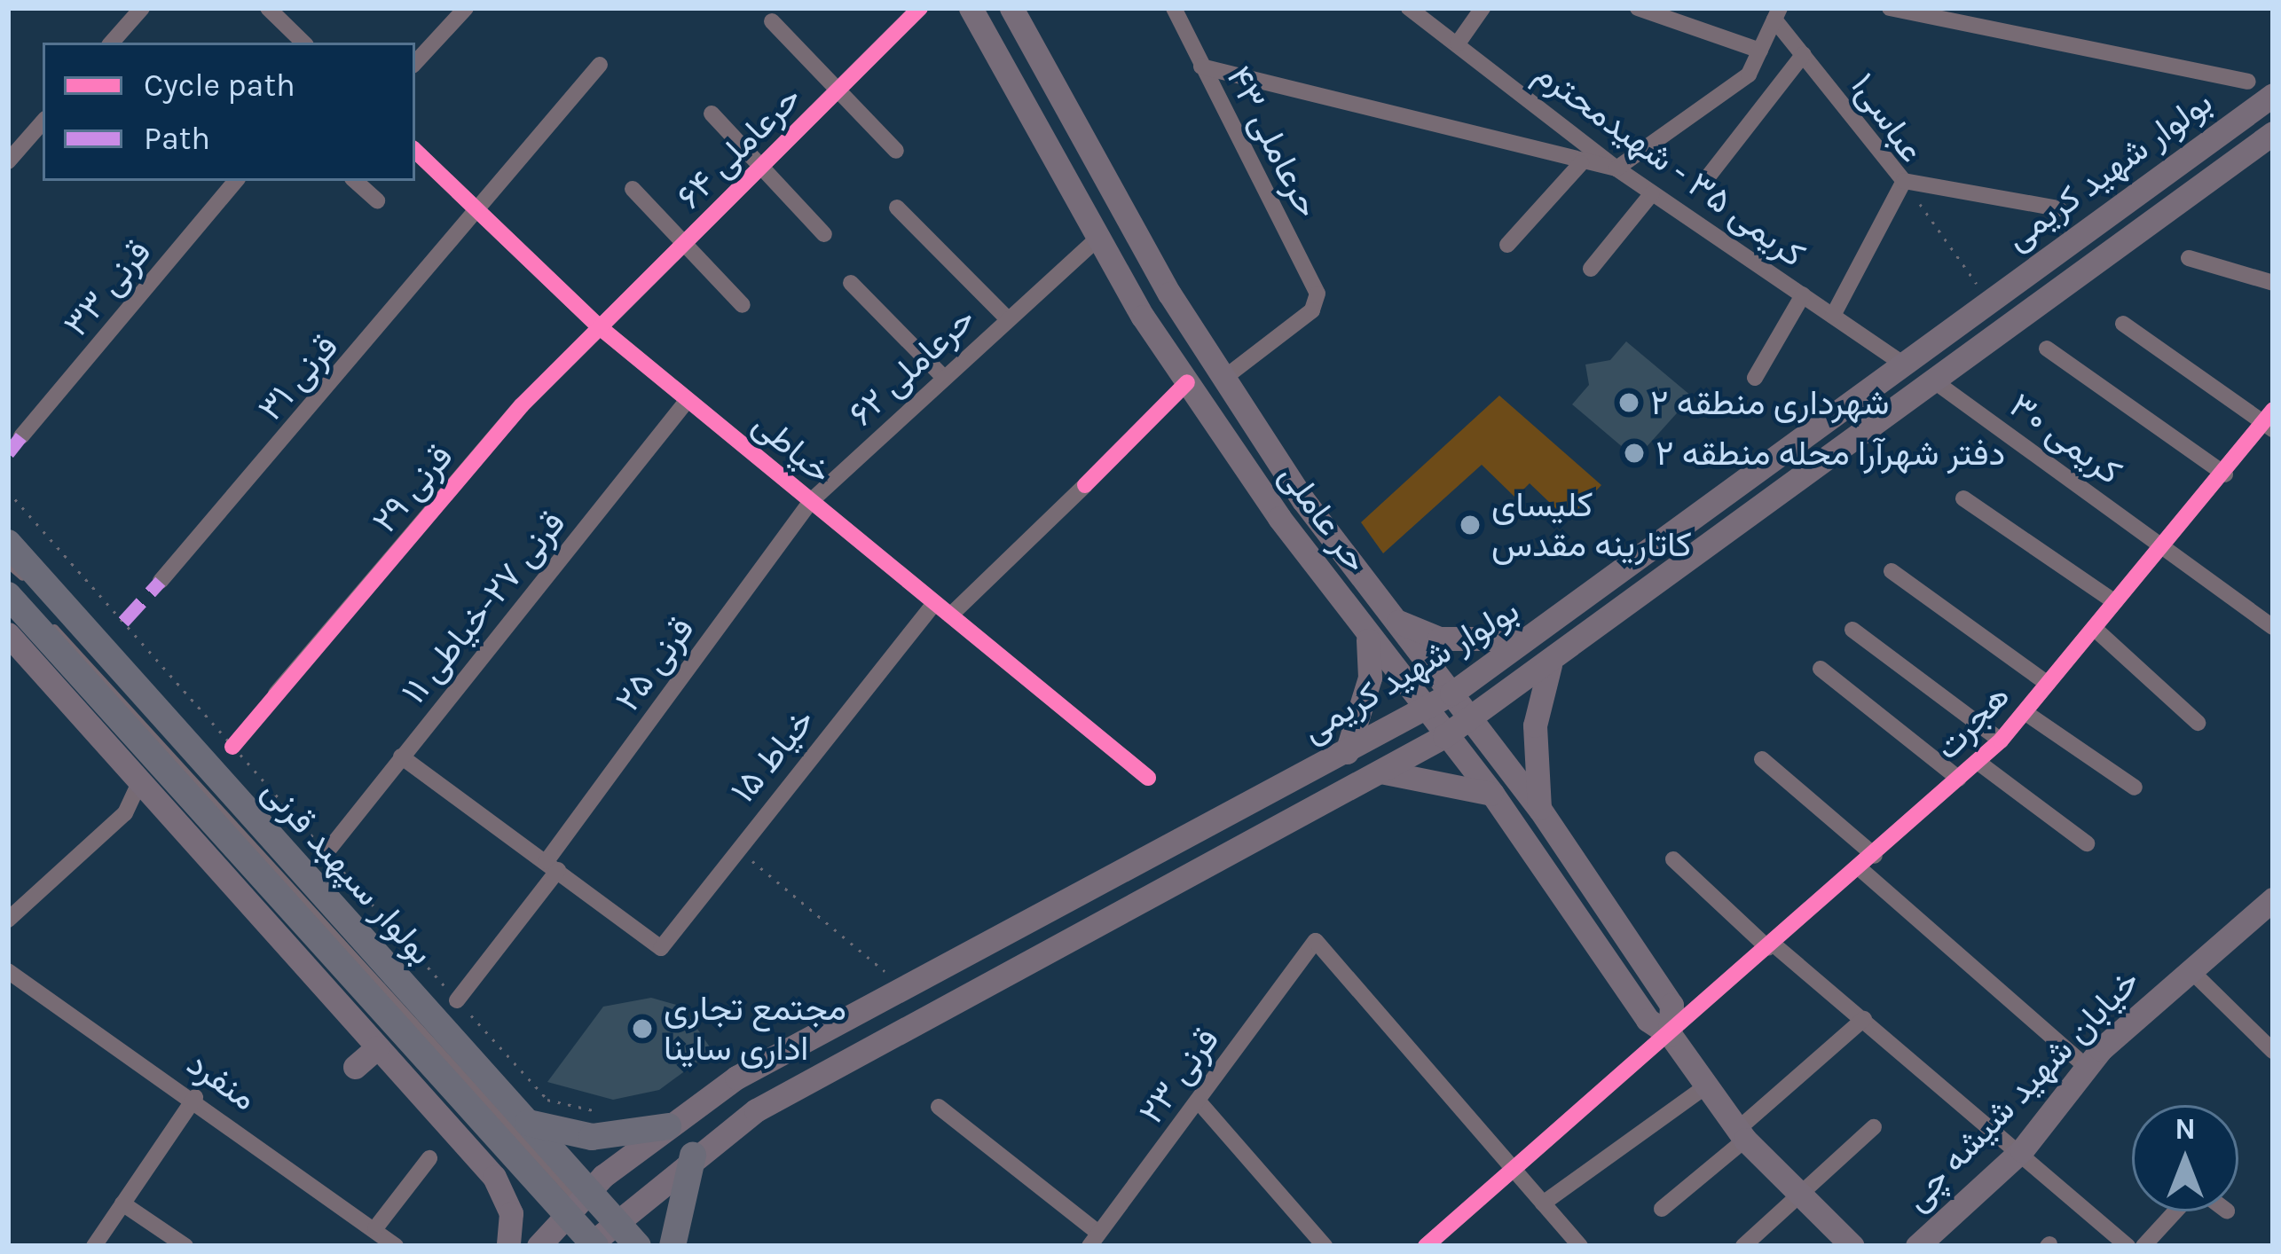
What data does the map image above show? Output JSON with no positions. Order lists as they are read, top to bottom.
{
  "streets": {
    "main road": [
      "بولوار شهید کریمی",
      "حر عاملی",
      "بولوار سپهبد قرنی",
      "خیابان شهید شیشه چی"
    ],
    "street": [
      "عباسی۱",
      "حرعاملی ۴۳",
      "حرعاملی ۶۴",
      "کریمی ۳۵ - شهیدمحترم",
      "قرنی ۳۳",
      "حرعاملی ۶۲",
      "قرنی ۳۱",
      "کریمی ۳۰",
      "خیاطی",
      "قرنی ۲۹",
      "قرنی ۲۷-خیاطی ۱۱",
      "قرنی ۲۵",
      "هجرت",
      "خیاط ۱۵",
      "قرنی ۲۳",
      "منفرد"
    ]
  },
  "crossings": [
    ["عباسی۱", "کریمی ۳۵ - شهیدمحترم"],
    ["حرعاملی ۴۳", "حر عاملی"],
    ["حرعاملی ۶۴", "خیاطی"],
    ["حرعاملی ۶۴", "قرنی ۲۹"],
    ["کریمی ۳۵ - شهیدمحترم", "بولوار شهید کریمی"],
    ["بولوار شهید کریمی", "کریمی ۳۰"],
    ["بولوار شهید کریمی", "حر عاملی"],
    ["بولوار شهید کریمی", "بولوار سپهبد قرنی"],
    ["حرعاملی ۶۲", "خیاطی"],
    ["حرعاملی ۶۲", "حر عاملی"],
    ["حرعاملی ۶۲", "قرنی ۲۵"],
    ["قرنی ۳۱", "خیاطی"],
    ["کریمی ۳۰", "هجرت"],
    ["خیاطی", "قرنی ۲۹"],
    ["خیاطی", "قرنی ۲۷-خیاطی ۱۱"],
    ["خیاطی", "قرنی ۲۵"],
    ["خیاطی", "خیاط ۱۵"],
    ["حر عاملی", "هجرت"],
    ["قرنی ۲۵", "خیاط ۱۵"],
    ["هجرت", "قرنی ۲۳"]
  ],
  "places": [
    "شهرداری منطقه ۲",
    "دفتر شهرآرا محله منطقه ۲",
    "کلیسای کاتارینه مقدس",
    "مجتمع تجاری اداری ساینا"
  ],
  "legend": ["Cycle path", "Path"],
  "north": "top"
}
